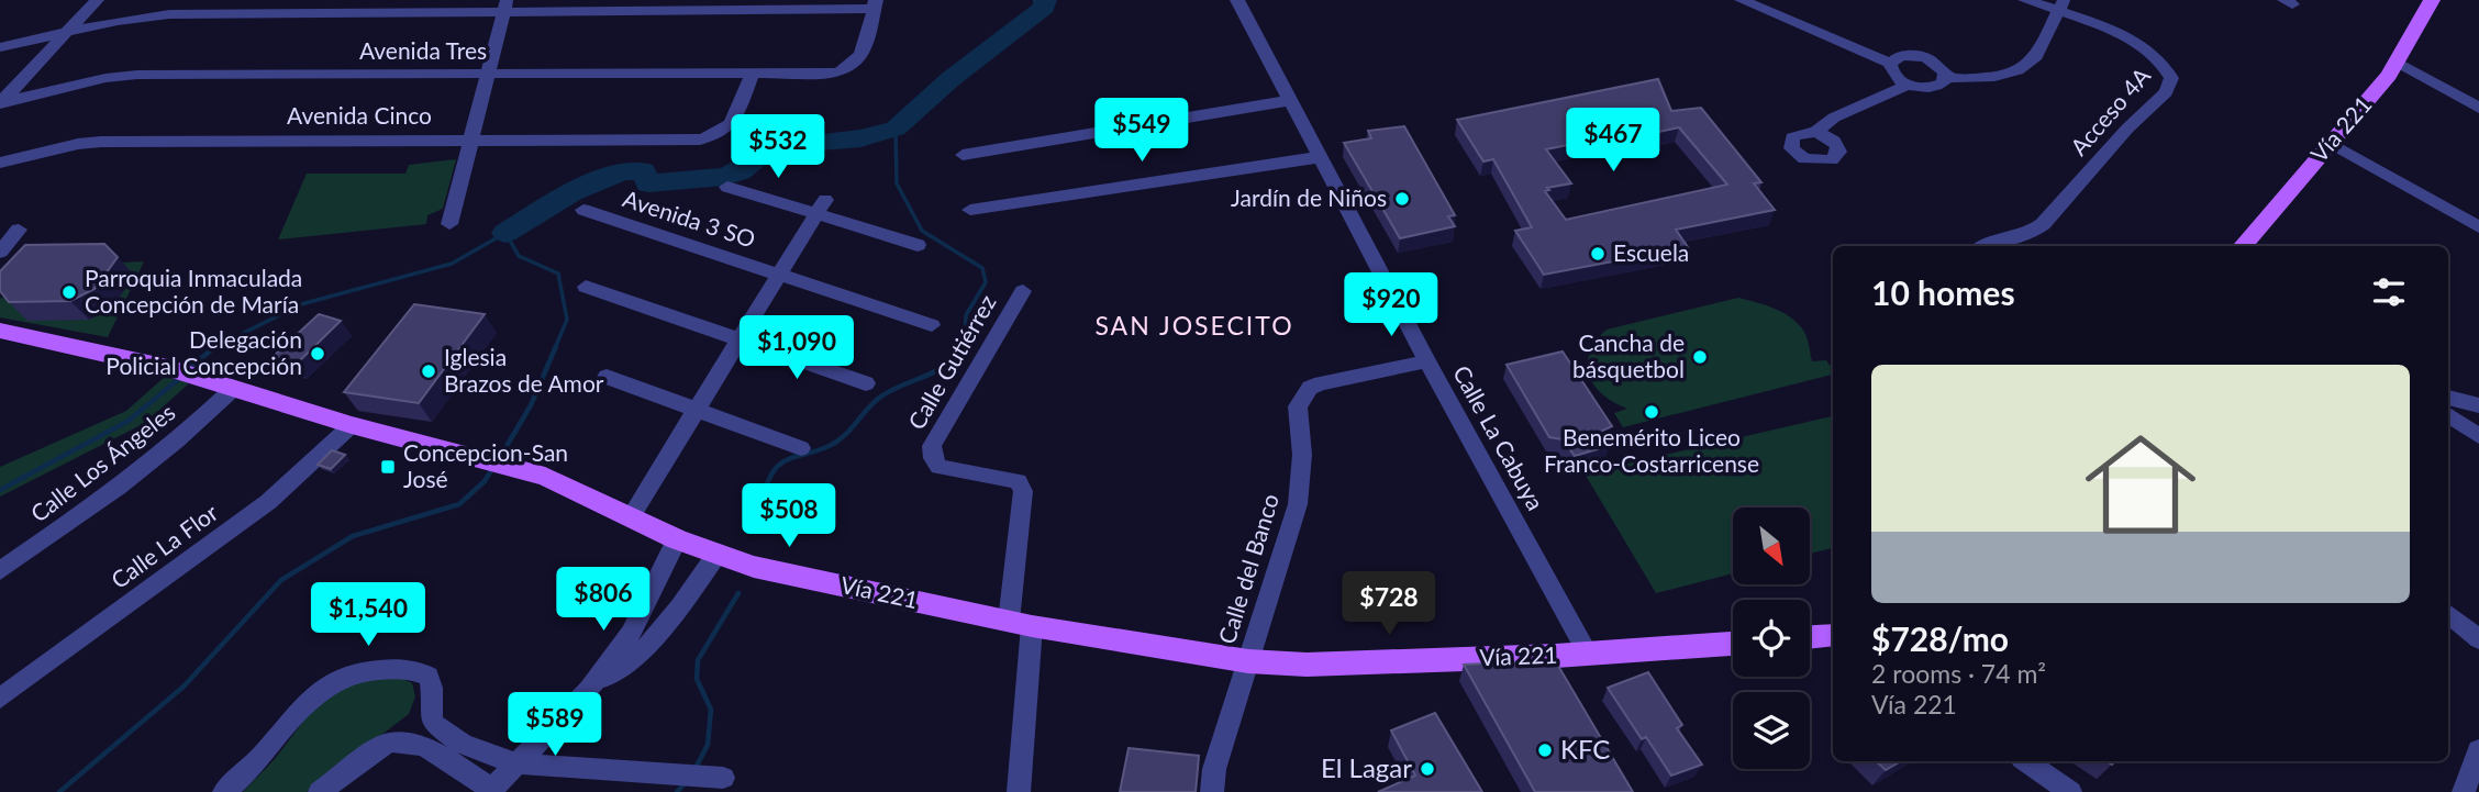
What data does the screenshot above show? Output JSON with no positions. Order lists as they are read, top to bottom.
{
  "streets": {
    "main road": ["Vía 221"],
    "street": [
      "Avenida Tres",
      "Acceso 4A",
      "Avenida Cinco",
      "Avenida 3 SO",
      "Calle Gutiérrez",
      "Calle La Cabuya",
      "Calle Los Ángeles",
      "Calle La Flor",
      "Calle del Banco"
    ]
  },
  "crossings": [
    ["Avenida Tres", "Avenida Cinco"],
    ["Vía 221", "Calle Gutiérrez"],
    ["Vía 221", "Calle La Cabuya"],
    ["Vía 221", "Calle Los Ángeles"],
    ["Vía 221", "Calle La Flor"],
    ["Vía 221", "Calle del Banco"],
    ["Calle La Cabuya", "Calle del Banco"]
  ],
  "districts": ["SAN JOSECITO"],
  "places": {
    "other": [
      "Jardín de Niños",
      "Escuela",
      "Parroquia Inmaculada Concepción de María",
      "Delegación Policial Concepción",
      "Cancha de básquetbol",
      "Iglesia Brazos de Amor",
      "Benemérito Liceo Franco-Costarricense",
      "KFC",
      "El Lagar"
    ],
    "transit": ["Concepcion-San José"]
  },
  "north": "bottom right",
  "page": {
    "price": [
      "$549",
      "$467",
      "$532",
      "$920",
      "$1,090",
      "$508",
      "$806",
      "$728",
      "$1,540",
      "$589"
    ],
    "heading": "10 homes",
    "list": [
      {
        "name": "$728/mo",
        "note": "2 rooms · 74 m² · Vía 221"
      }
    ]
  }
}
